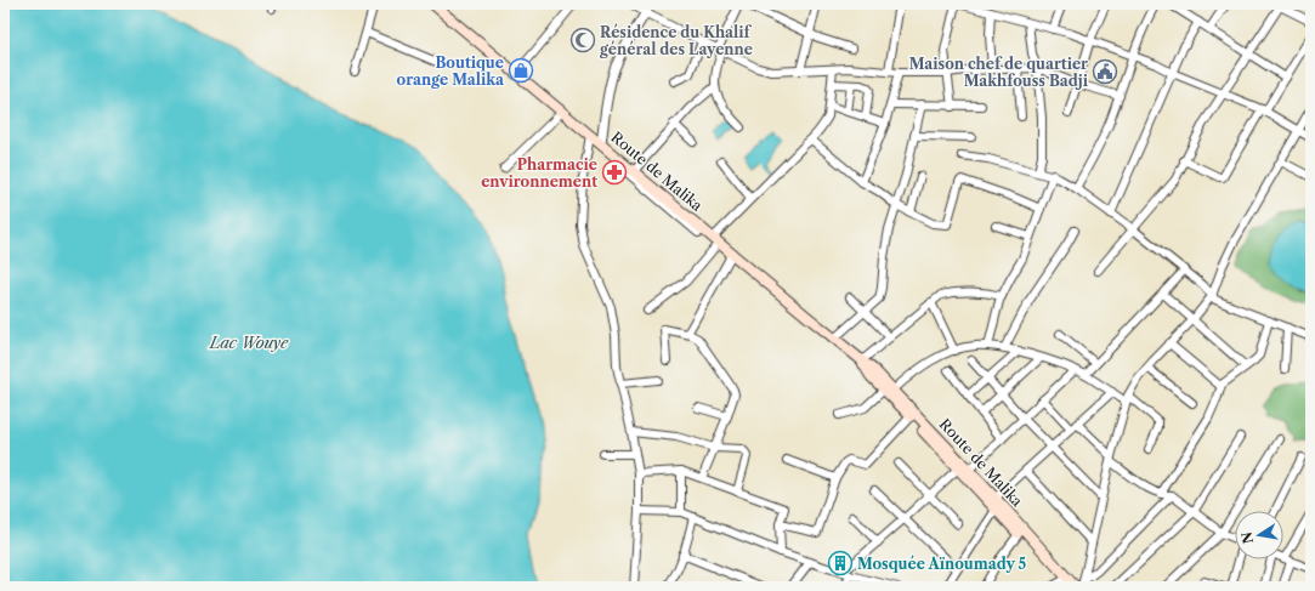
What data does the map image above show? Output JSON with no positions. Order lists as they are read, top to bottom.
{
  "streets": {
    "main road": ["Route de Malika"]
  },
  "water": ["Lac Wouye"],
  "places": {
    "mosque": ["Résidence du Khalif général des Layenne"],
    "shop": ["Boutique orange Malika"],
    "public building": ["Maison chef de quartier Makhfouss Badji"],
    "pharmacy": ["Pharmacie environnement"],
    "building": ["Mosquée Aïnoumady 5"]
  },
  "north": "left"
}
